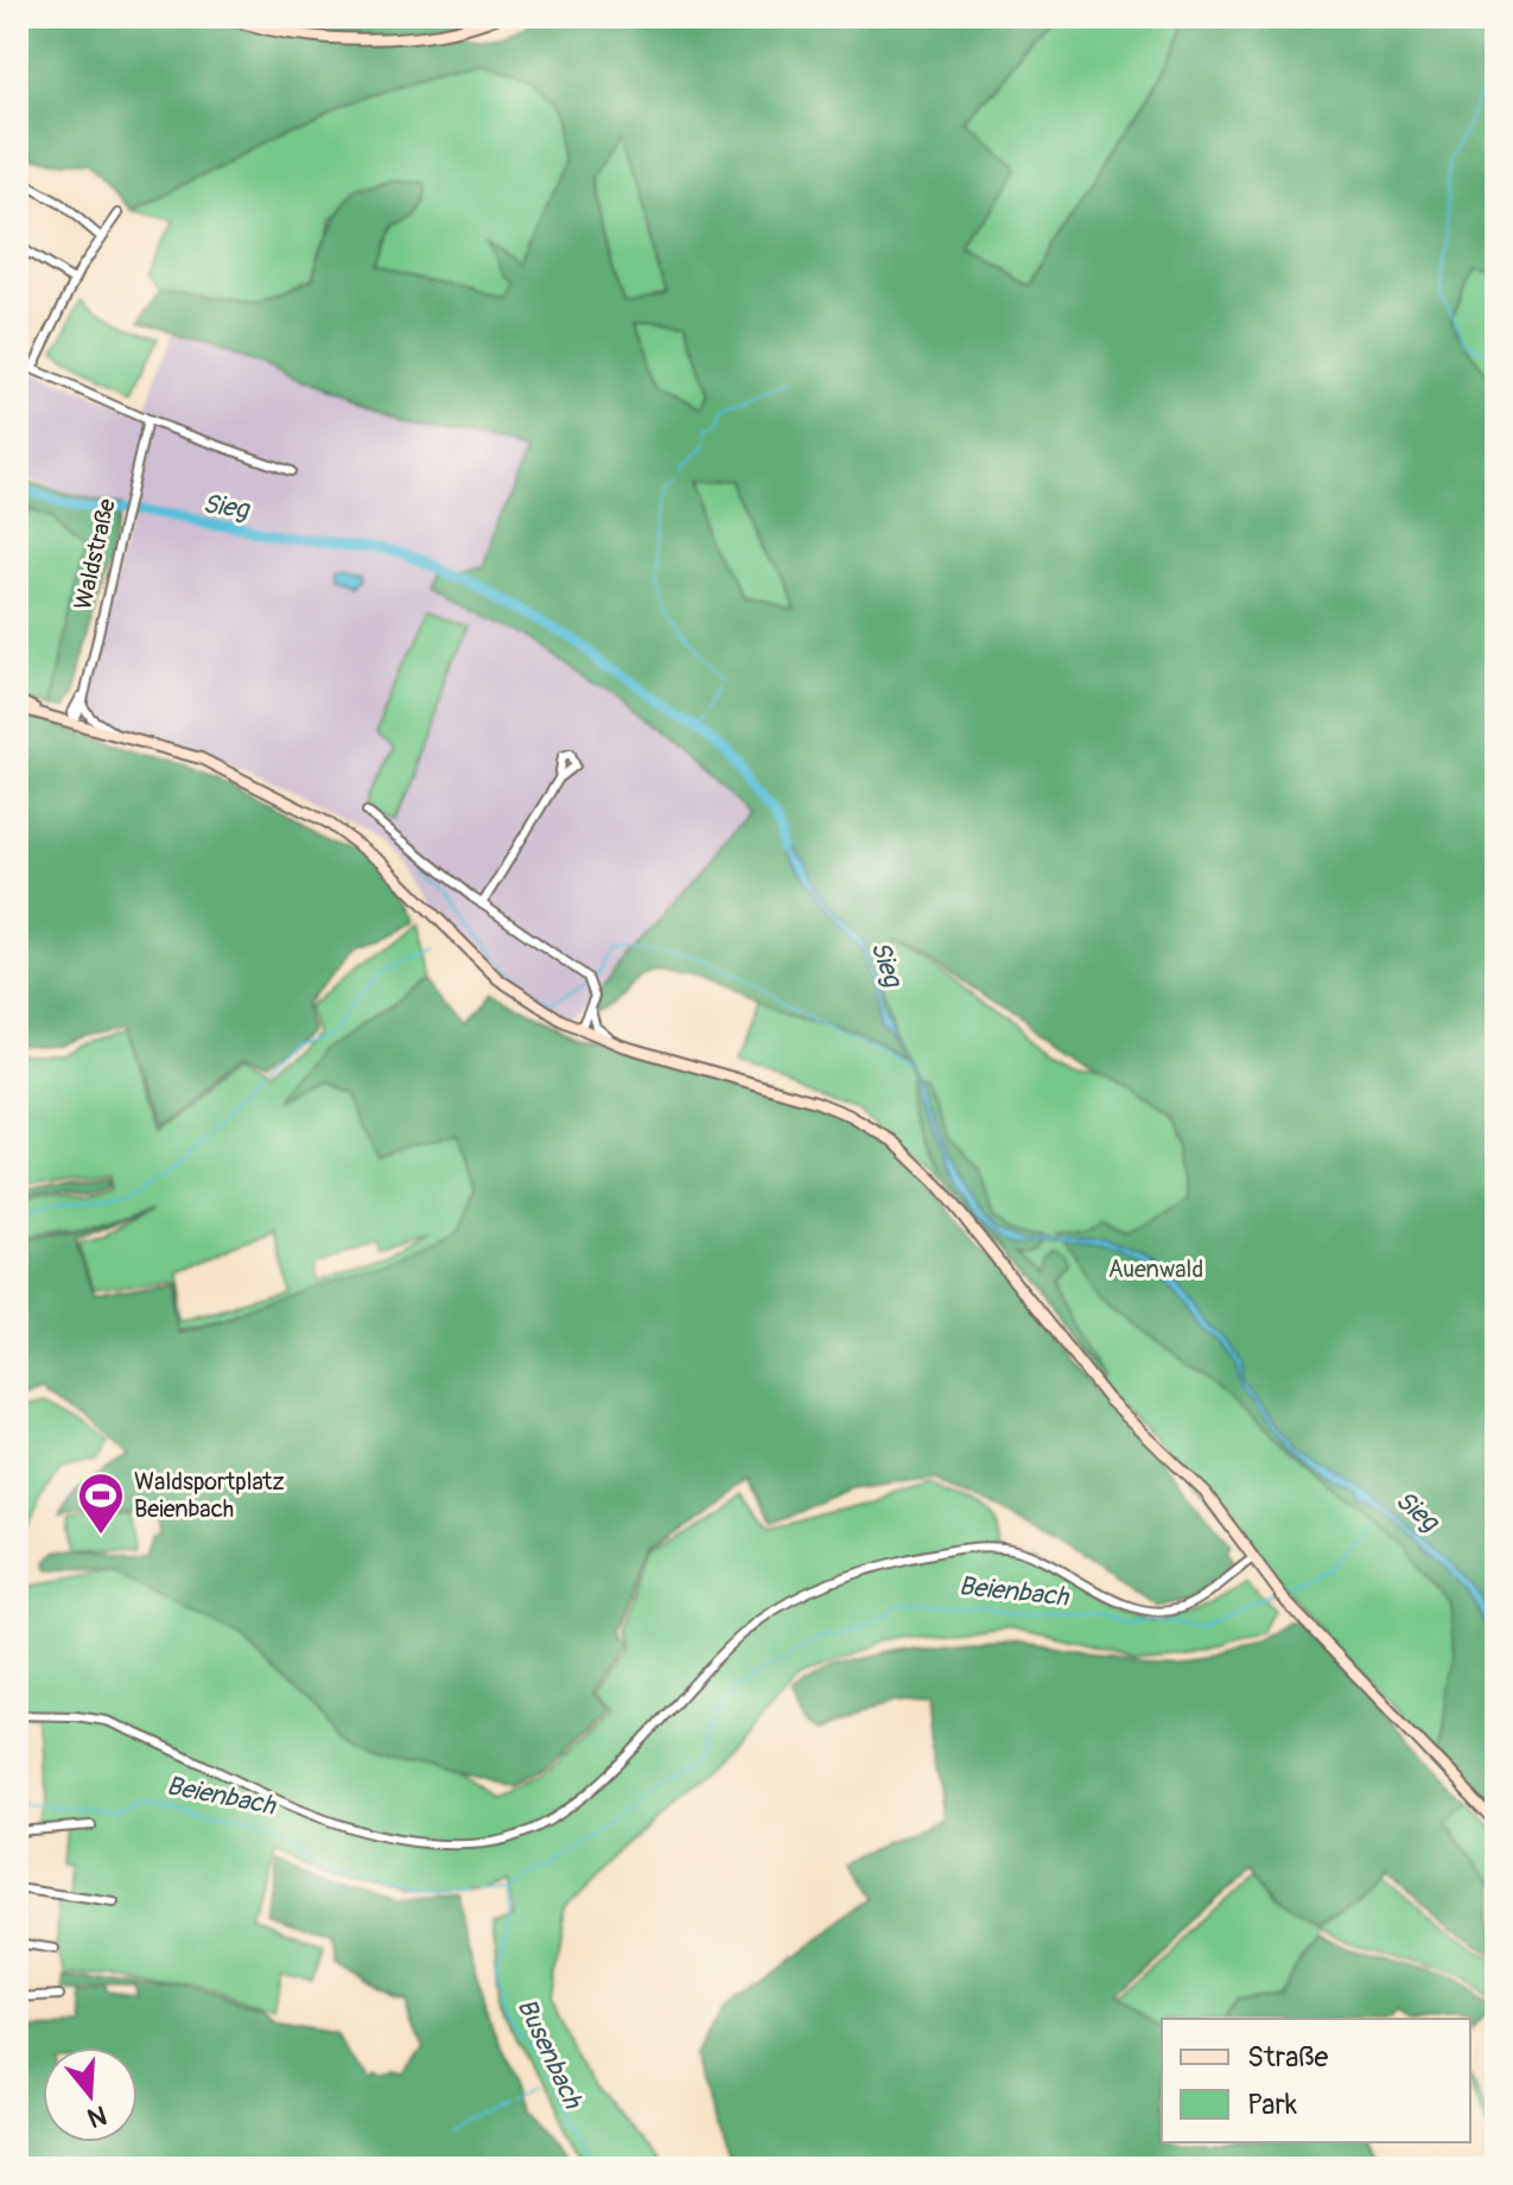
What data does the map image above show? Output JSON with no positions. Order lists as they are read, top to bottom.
{
  "streets": {
    "street": ["Waldstraße"]
  },
  "water": ["Sieg", "Beienbach", "Busenbach"],
  "parks": ["Auenwald"],
  "places": {
    "sports": ["Waldsportplatz Beienbach"]
  },
  "legend": ["Straße", "Park"],
  "north": "bottom"
}
